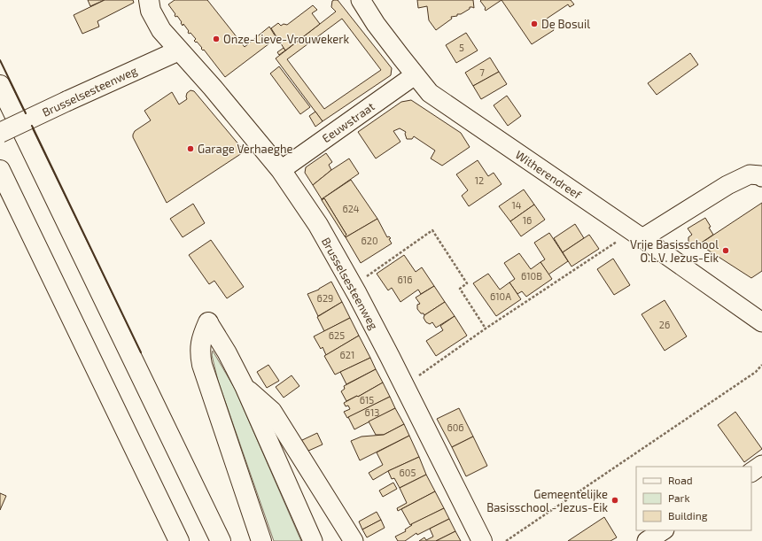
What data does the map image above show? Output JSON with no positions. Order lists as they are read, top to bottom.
{
  "streets": {
    "main road": ["Brusselsesteenweg"],
    "street": ["Eeuwstraat", "Witherendreef"]
  },
  "crossings": [
    ["Brusselsesteenweg", "Eeuwstraat"],
    ["Eeuwstraat", "Witherendreef"]
  ],
  "places": [
    "De Bosuil",
    "Onze-Lieve-Vrouwekerk",
    "Garage Verhaeghe",
    "Vrije Basisschool O.L.V. Jezus-Eik",
    "Gemeentelijke Basisschool - Jezus-Eik"
  ],
  "house_numbers": [
    "5",
    "7",
    "12",
    "14",
    "624",
    "16",
    "620",
    "610B",
    "616",
    "610A",
    "629",
    "26",
    "625",
    "621",
    "615",
    "613",
    "606",
    "605"
  ],
  "legend": ["Road", "Park", "Building"]
}
